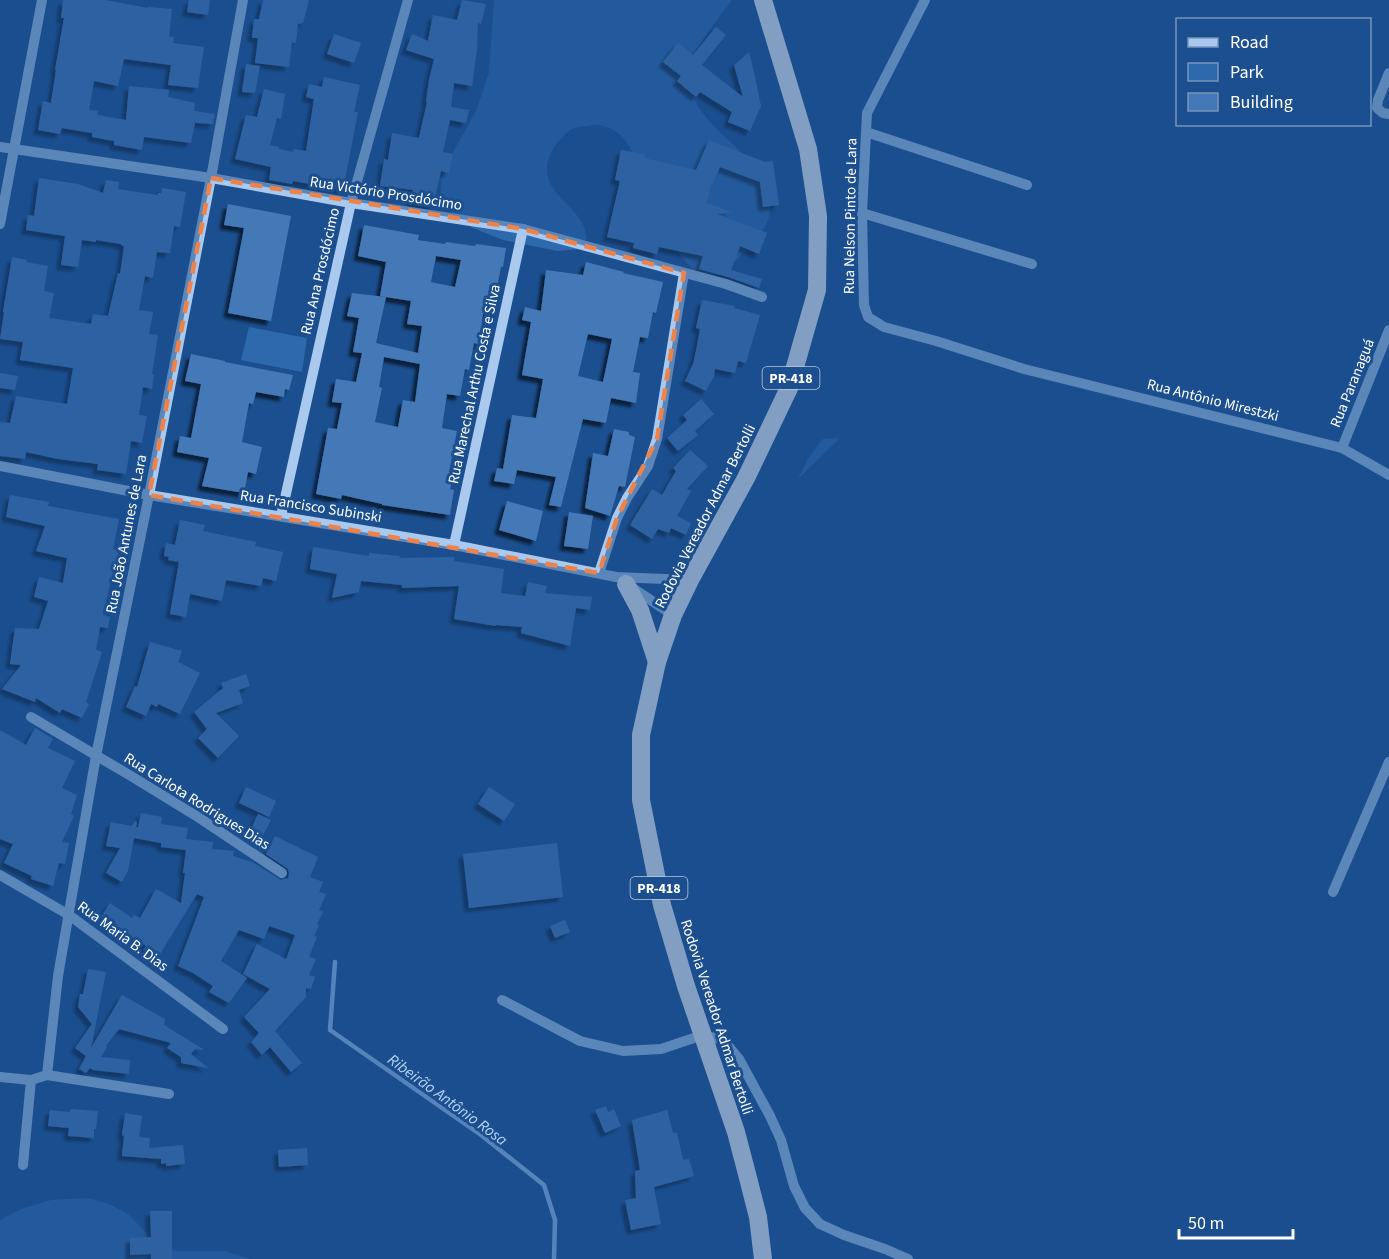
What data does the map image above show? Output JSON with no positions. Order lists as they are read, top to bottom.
{
  "streets": {
    "highway": ["PR-418", "Rodovia Vereador Admar Bertolli"],
    "street": [
      "Rua Victório Prosdócimo",
      "Rua Nelson Pinto de Lara",
      "Rua Ana Prosdócimo",
      "Rua Paranaguá",
      "Rua Marechal Arthu Costa e Silva",
      "Rua Antônio Mirestzki",
      "Rua Francisco Subinski",
      "Rua João Antunes de Lara",
      "Rua Carlota Rodrigues Dias",
      "Rua Maria B. Dias"
    ]
  },
  "crossings": [
    ["Rua Victório Prosdócimo", "Rua Ana Prosdócimo"],
    ["Rua Victório Prosdócimo", "Rua Marechal Arthu Costa e Silva"],
    ["Rua Victório Prosdócimo", "Rua João Antunes de Lara"],
    ["Rua Nelson Pinto de Lara", "Rua Antônio Mirestzki"],
    ["Rua Ana Prosdócimo", "Rua Francisco Subinski"],
    ["Rua Paranaguá", "Rua Antônio Mirestzki"],
    ["Rua Marechal Arthu Costa e Silva", "Rua Francisco Subinski"],
    ["Rua Francisco Subinski", "Rodovia Vereador Admar Bertolli"],
    ["Rua Francisco Subinski", "Rua João Antunes de Lara"],
    ["Rua João Antunes de Lara", "Rua Carlota Rodrigues Dias"],
    ["Rua João Antunes de Lara", "Rua Maria B. Dias"]
  ],
  "water": ["Ribeirão Antônio Rosa"],
  "legend": ["Road", "Park", "Building"],
  "scale_bar": "50 m"
}
